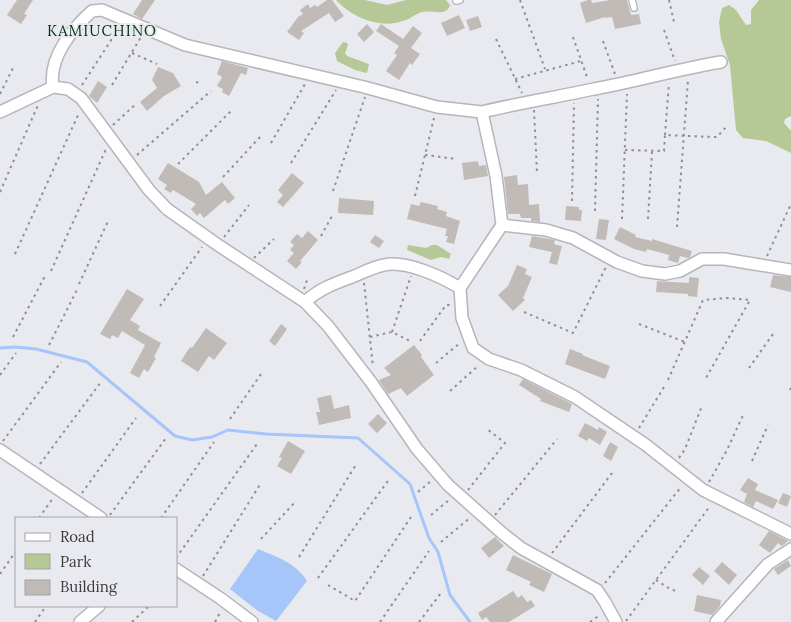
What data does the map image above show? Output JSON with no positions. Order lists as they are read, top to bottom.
{
  "districts": ["KAMIUCHINO"],
  "legend": ["Road", "Park", "Building"]
}
